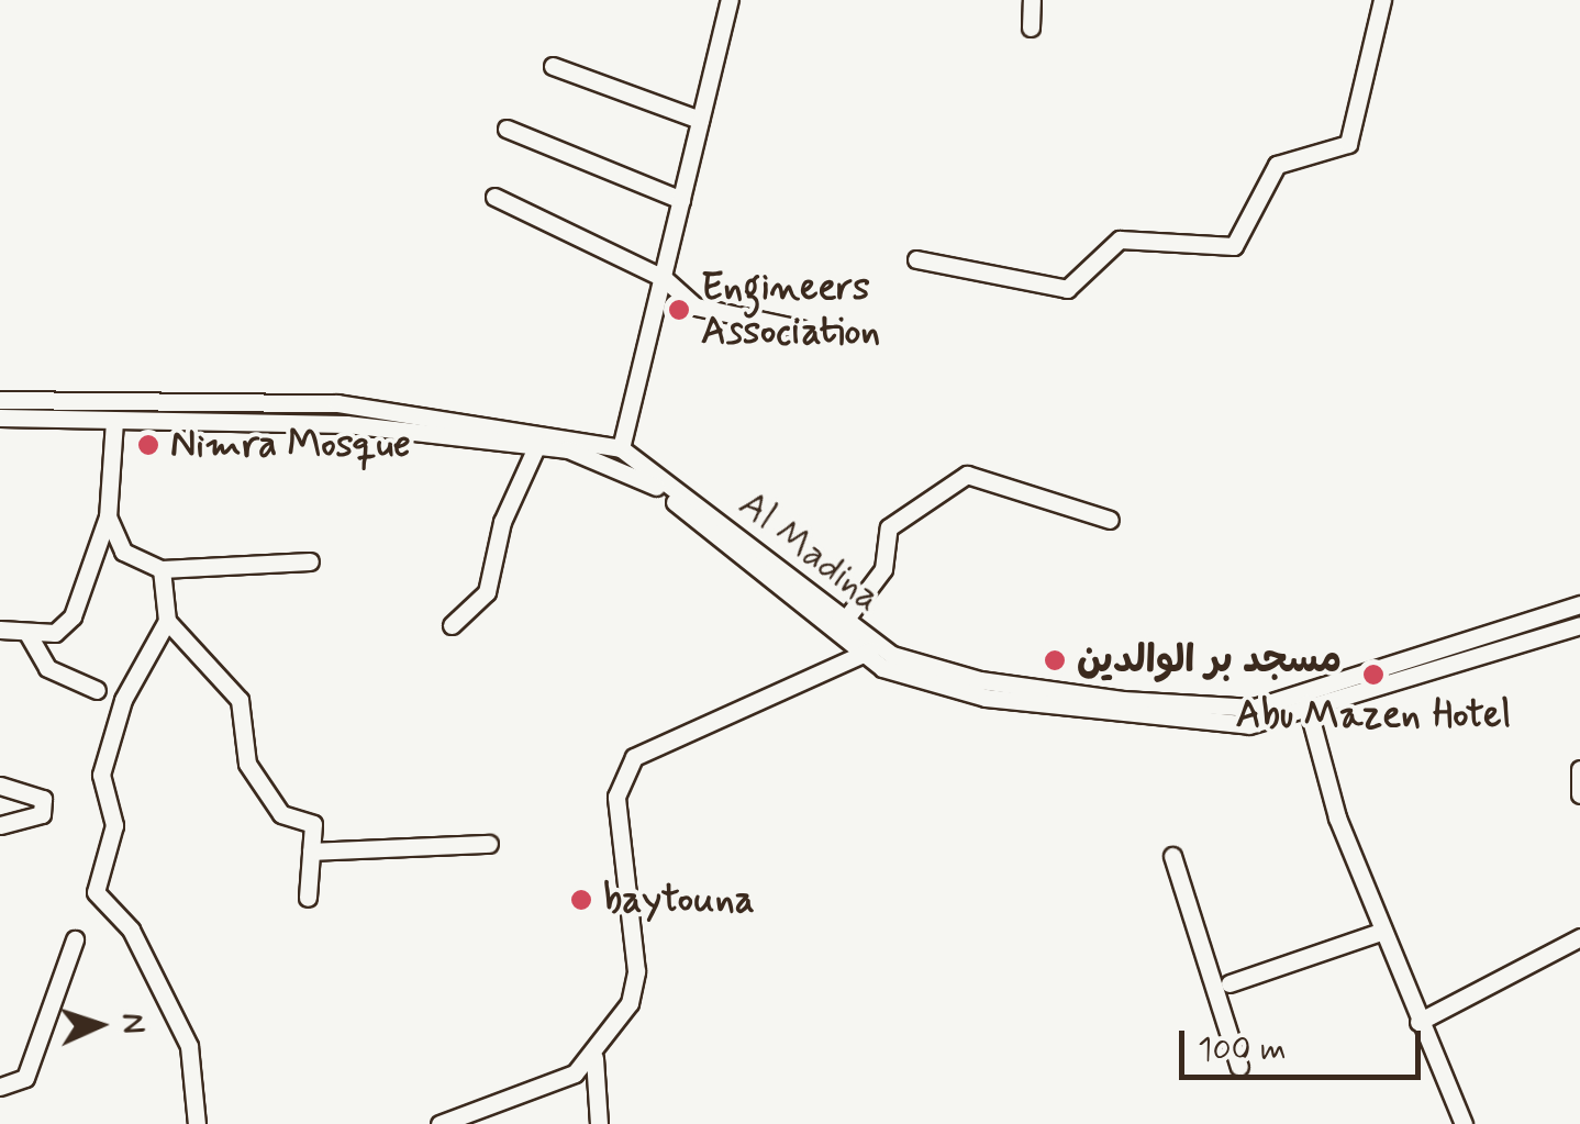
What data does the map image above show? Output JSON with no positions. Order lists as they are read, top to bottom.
{
  "streets": {
    "street": ["Al Madina"]
  },
  "places": [
    "Engineers Association",
    "Nimra Mosque",
    "مسجد بر الوالدين",
    "Abu Mazen Hotel",
    "baytouna"
  ],
  "scale_bar": "100 m",
  "north": "right"
}
